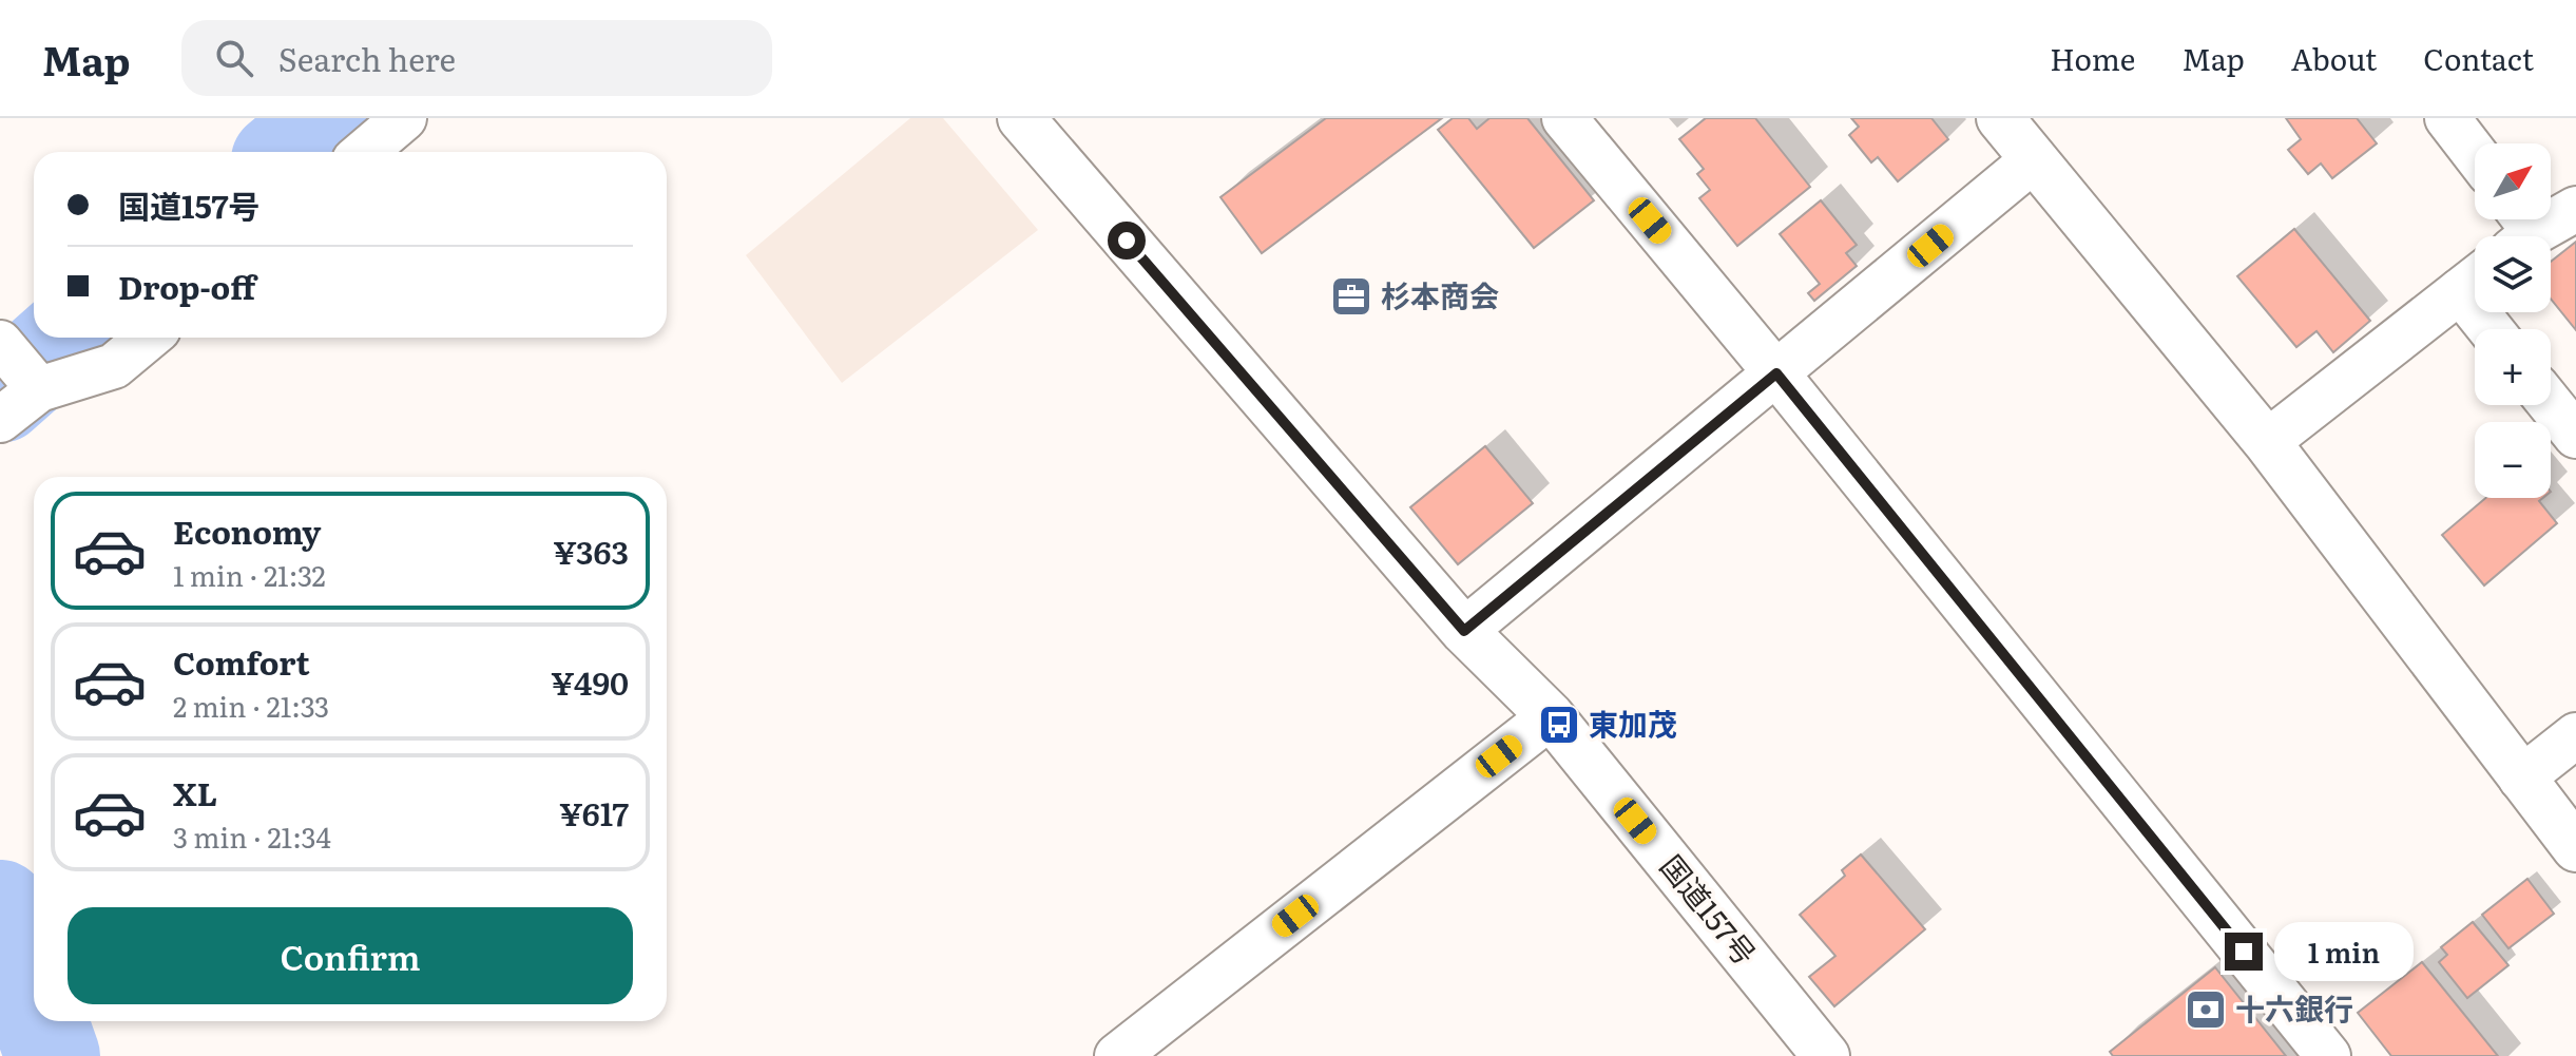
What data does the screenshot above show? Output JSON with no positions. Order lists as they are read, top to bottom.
{
  "streets": {
    "main road": ["国道157号"]
  },
  "places": {
    "office": ["杉本商会"],
    "bus stop": ["東加茂"],
    "bank": ["十六銀行"]
  },
  "north": "top right",
  "page": {
    "header": "Map",
    "search": "Search here",
    "nav": [
      "Home",
      "Map",
      "About",
      "Contact"
    ],
    "map_buttons": ["+", "−"],
    "banner": ["国道157号", "Drop-off"],
    "list": [
      {
        "name": "Economy",
        "note": "1 min · 21:32",
        "value": "¥363"
      },
      {
        "name": "Comfort",
        "note": "2 min · 21:33",
        "value": "¥490"
      },
      {
        "name": "XL",
        "note": "3 min · 21:34",
        "value": "¥617"
      }
    ],
    "buttons": "Confirm",
    "bubble": "1 min"
  }
}
